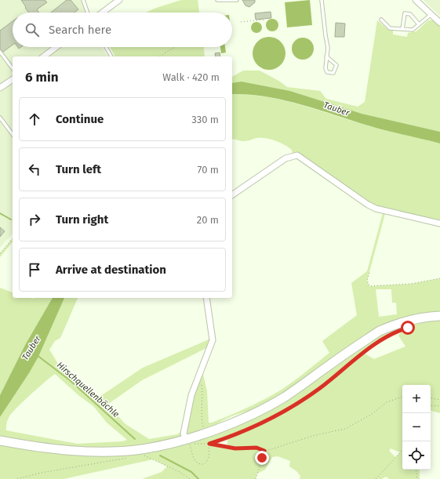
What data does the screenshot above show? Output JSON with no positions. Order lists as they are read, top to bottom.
{
  "water": ["Tauber", "Hirschquellenbächle"],
  "page": {
    "search": "Search here",
    "heading": ["6 min", "Walk · 420 m"],
    "list": [
      ["Continue", "330 m"],
      ["Turn left", "70 m"],
      ["Turn right", "20 m"],
      "Arrive at destination"
    ],
    "map_buttons": ["+", "−"]
  }
}
